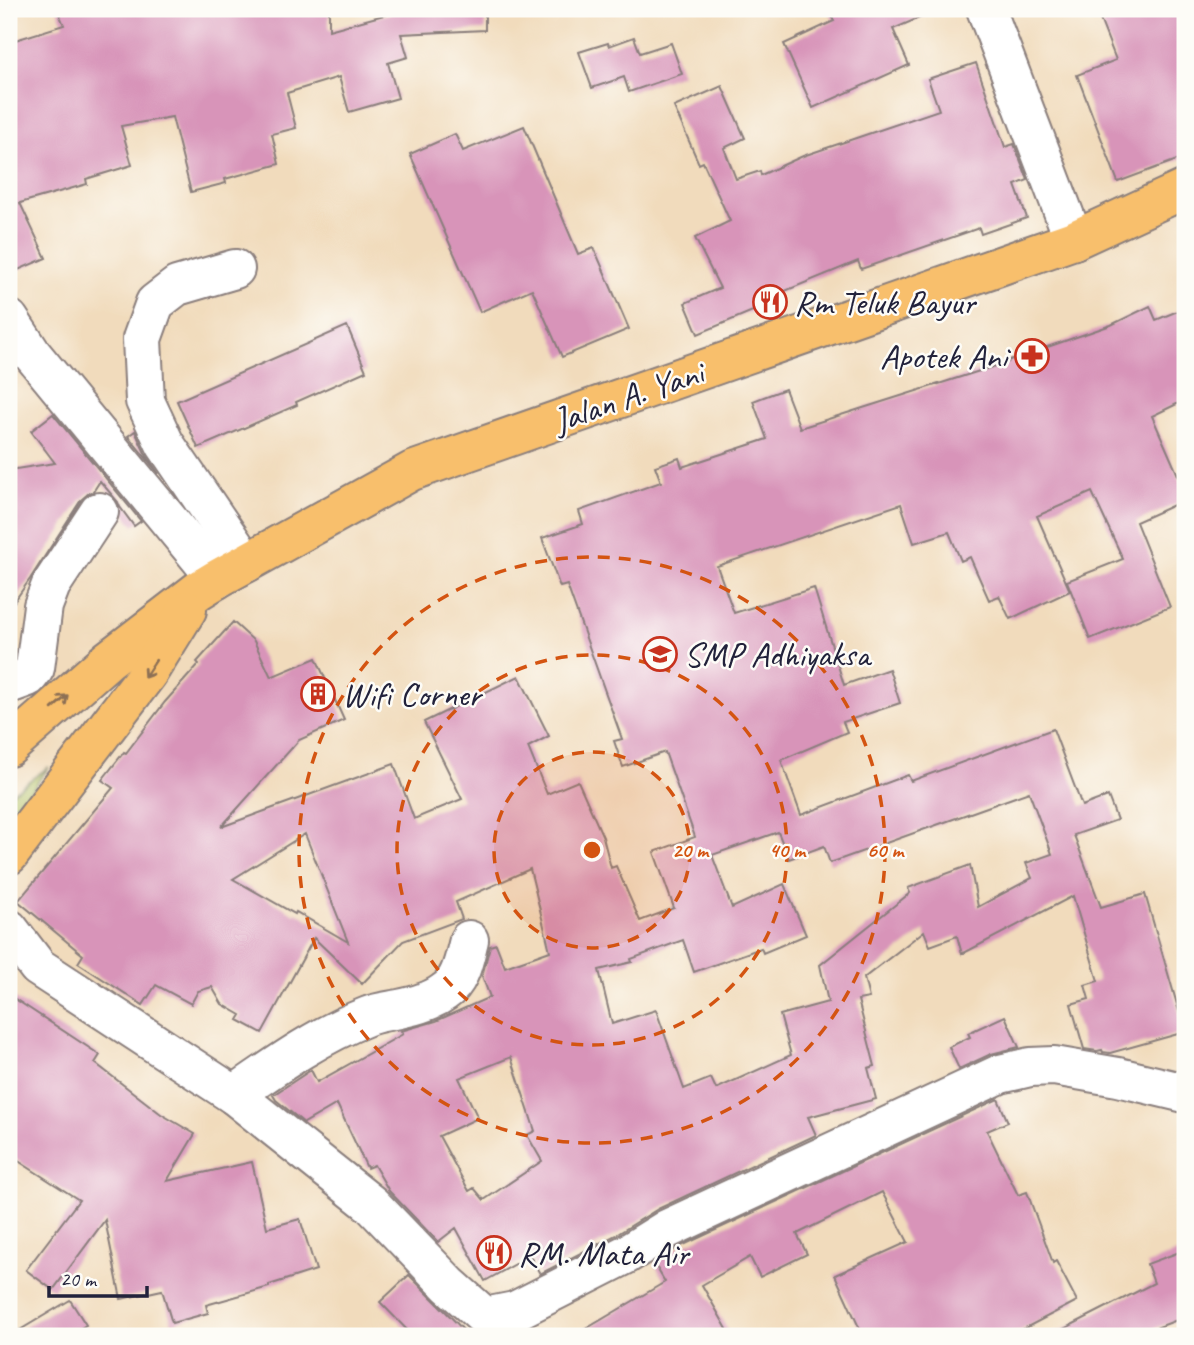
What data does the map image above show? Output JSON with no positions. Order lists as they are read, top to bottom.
{
  "streets": {
    "highway": ["Jalan A. Yani"]
  },
  "places": {
    "restaurant": ["Rm Teluk Bayur", "RM. Mata Air"],
    "pharmacy": ["Apotek Ani"],
    "school or university": ["SMP Adhiyaksa"],
    "building": ["Wifi Corner"]
  },
  "scale_bar": "20 m",
  "rings": ["20 m", "40 m", "60 m"]
}
